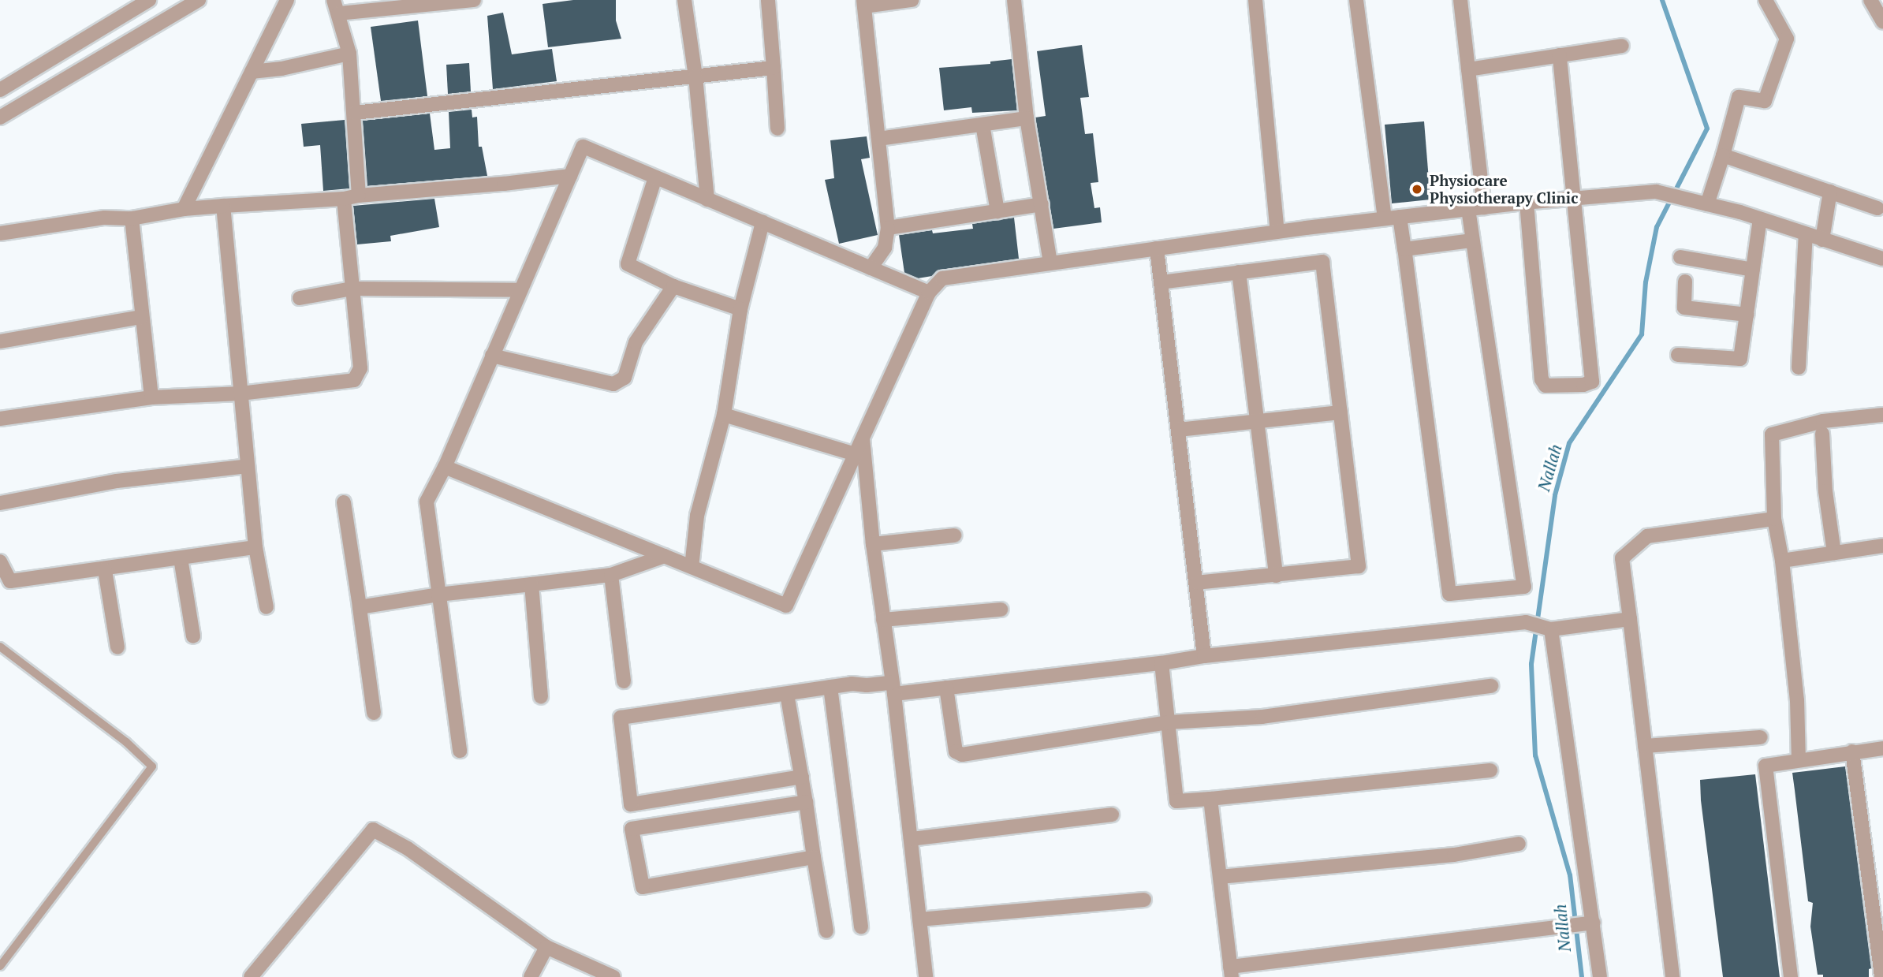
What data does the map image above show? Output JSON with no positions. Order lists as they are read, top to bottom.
{
  "water": ["Nallah"],
  "places": ["Physiocare Physiotherapy Clinic"]
}
